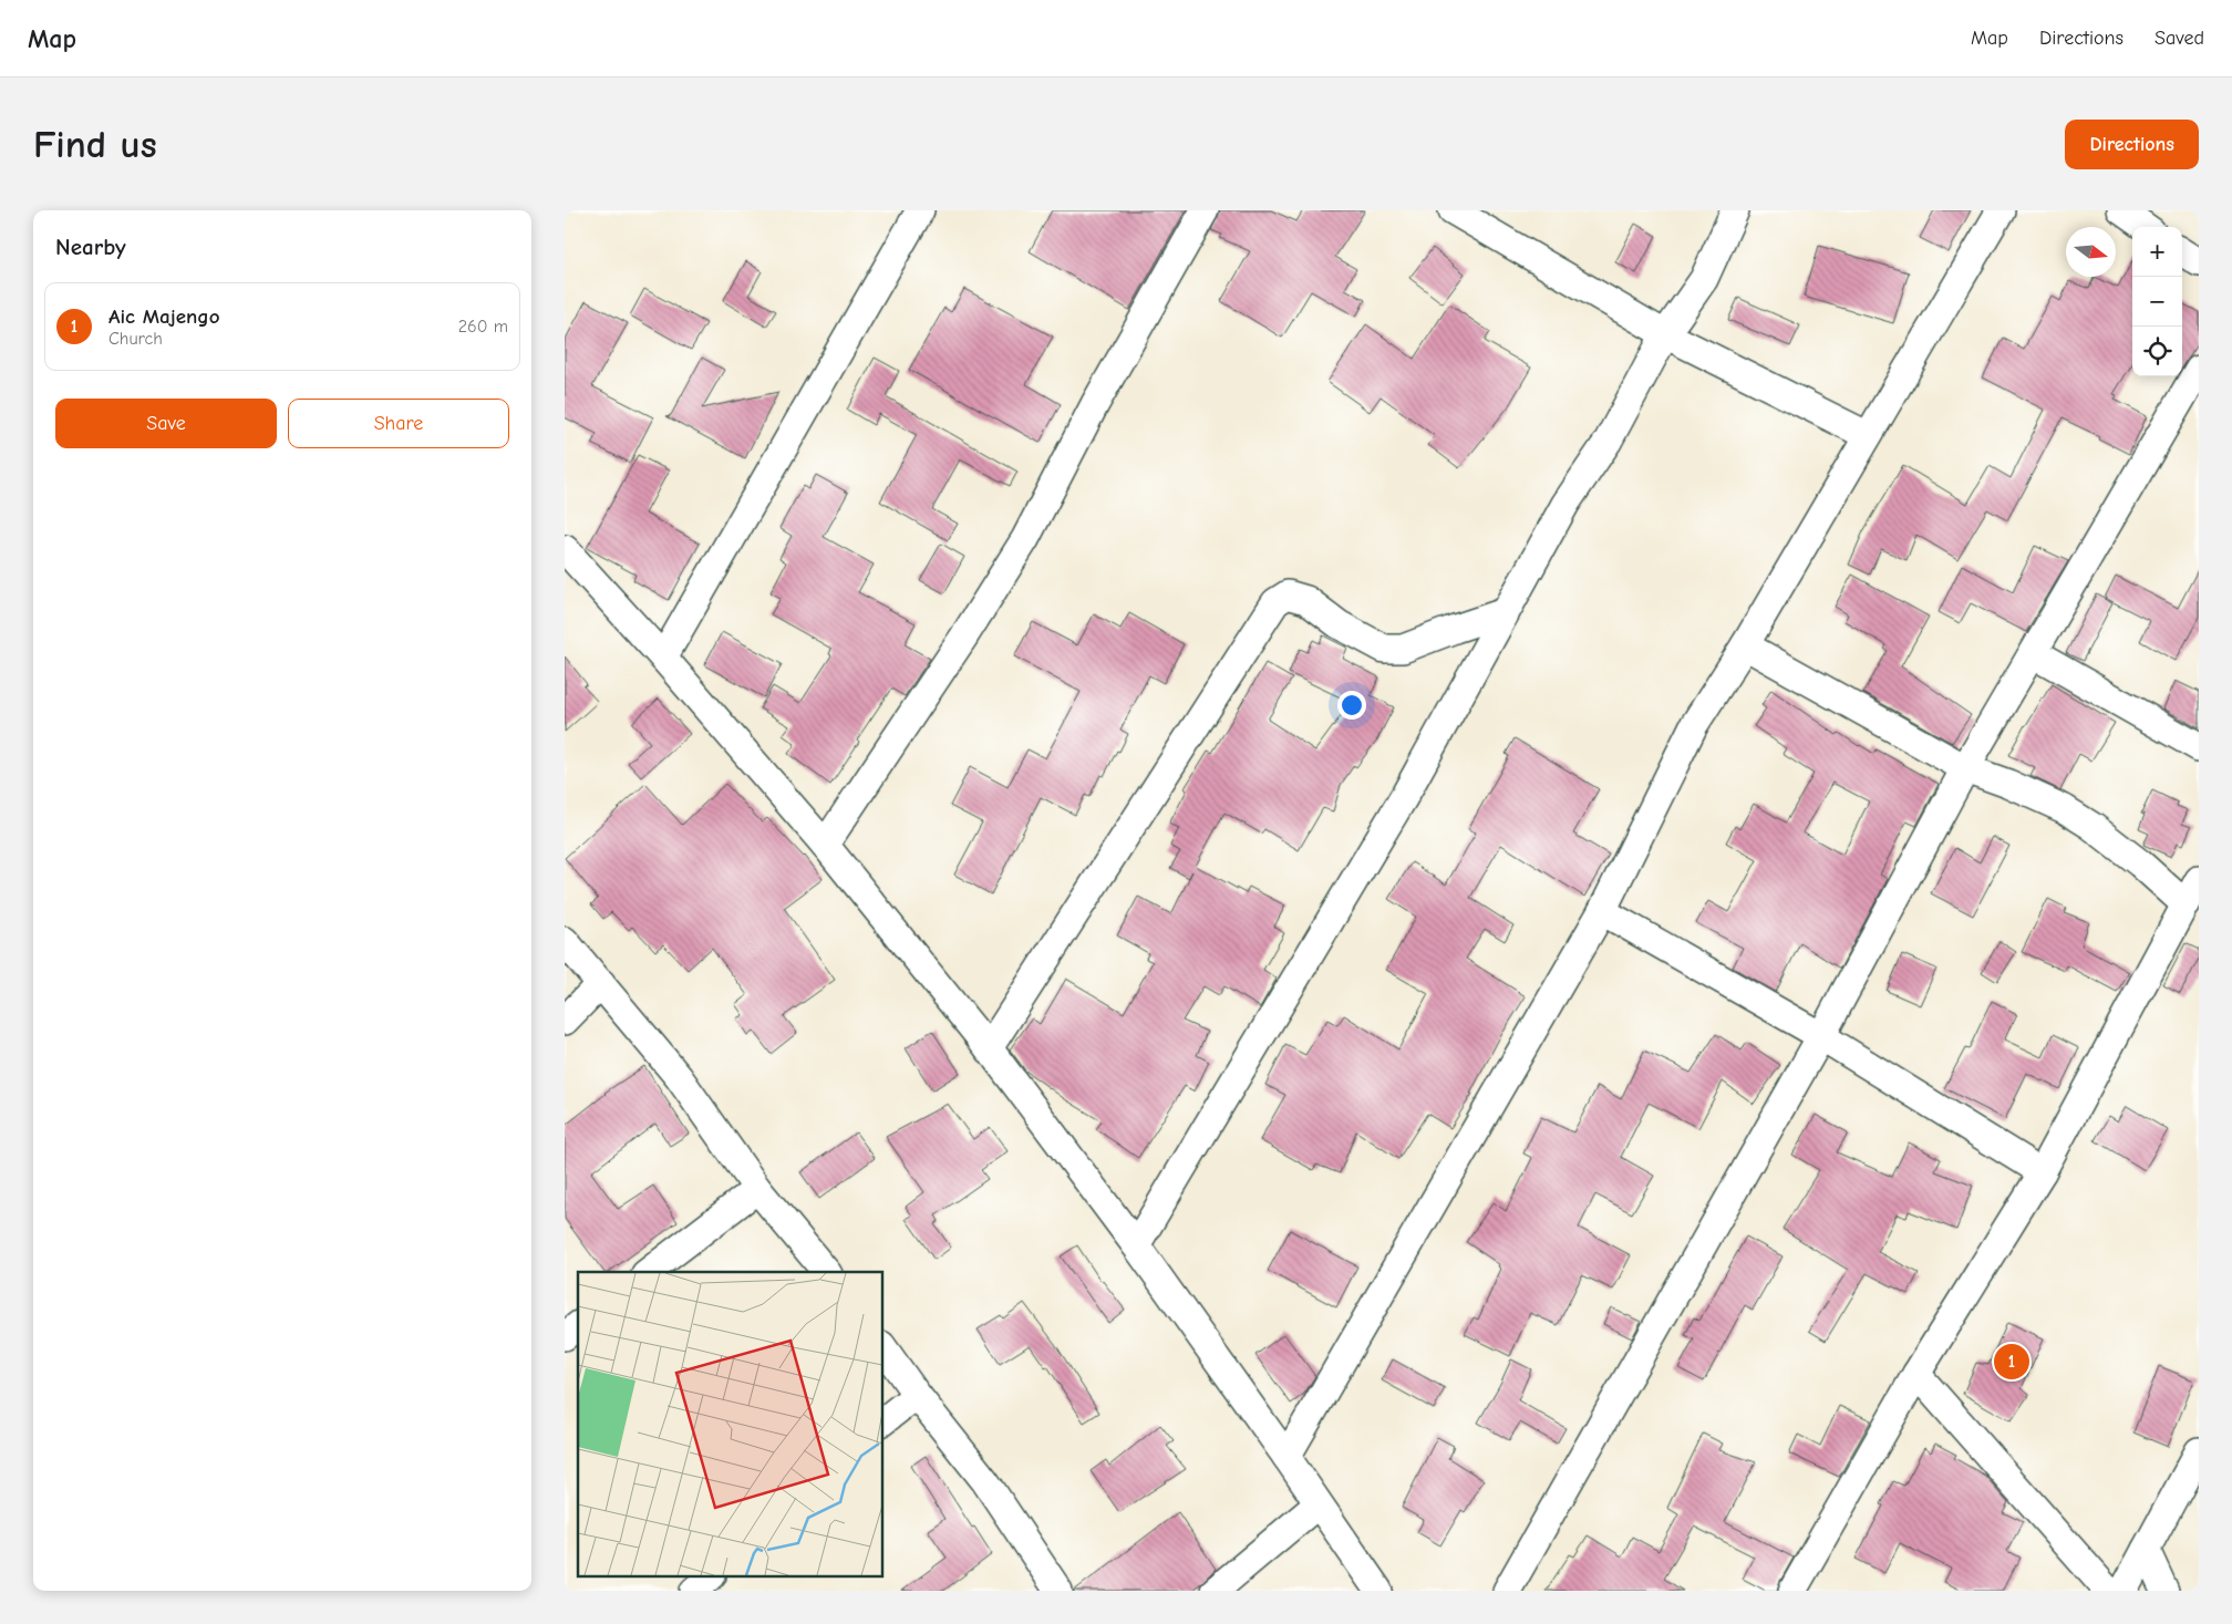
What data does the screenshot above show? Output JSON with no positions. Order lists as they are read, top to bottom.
{
  "north": "right",
  "page": {
    "header": "Map",
    "nav": ["Map", "Directions", "Saved"],
    "buttons": [
      "Directions",
      ["Save", "Share"]
    ],
    "title": "Find us",
    "heading": "Nearby",
    "map_buttons": ["+", "−"],
    "list": [
      {
        "mark": "1",
        "name": "Aic Majengo",
        "note": "Church",
        "value": "260 m"
      }
    ],
    "pins": "1"
  }
}
